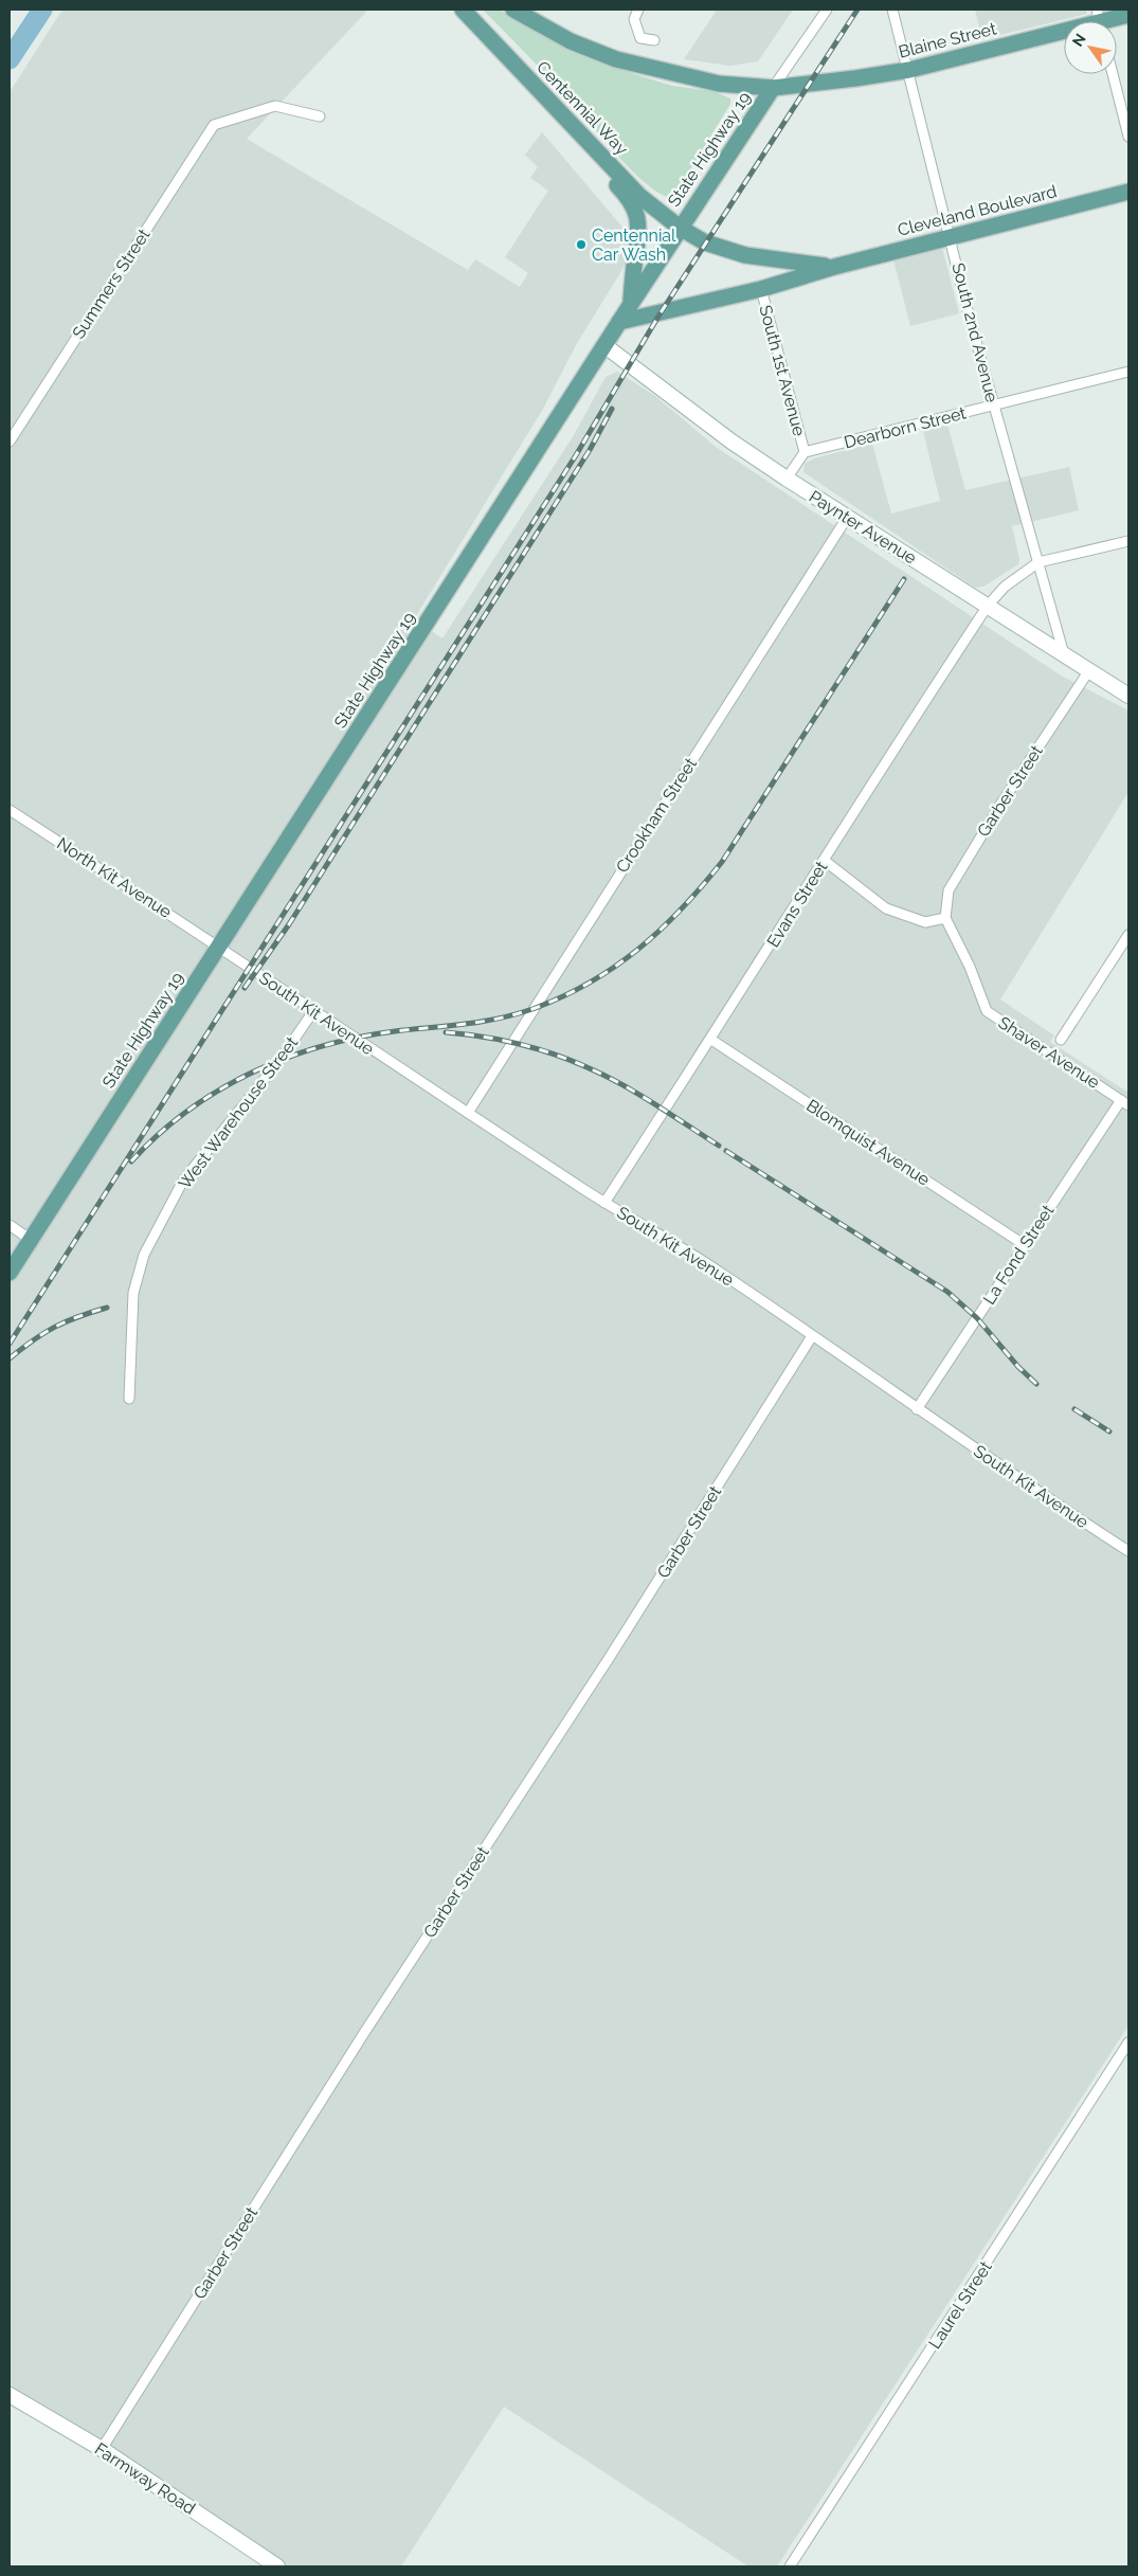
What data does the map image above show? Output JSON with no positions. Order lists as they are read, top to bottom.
{
  "streets": {
    "main road": [
      "Blaine Street",
      "Centennial Way",
      "State Highway 19",
      "Cleveland Boulevard"
    ],
    "street": [
      "Summers Street",
      "South 2nd Avenue",
      "South 1st Avenue",
      "Dearborn Street",
      "Paynter Avenue",
      "Garber Street",
      "Crookham Street",
      "North Kit Avenue",
      "Evans Street",
      "South Kit Avenue",
      "Shaver Avenue",
      "West Warehouse Street",
      "Blomquist Avenue",
      "La Fond Street",
      "Laurel Street",
      "Farmway Road"
    ]
  },
  "crossings": [
    ["Blaine Street", "Centennial Way"],
    ["Blaine Street", "State Highway 19"],
    ["Blaine Street", "South 2nd Avenue"],
    ["Centennial Way", "State Highway 19"],
    ["Centennial Way", "Cleveland Boulevard"],
    ["State Highway 19", "Cleveland Boulevard"],
    ["State Highway 19", "Paynter Avenue"],
    ["State Highway 19", "North Kit Avenue"],
    ["State Highway 19", "South Kit Avenue"],
    ["Cleveland Boulevard", "South 2nd Avenue"],
    ["Cleveland Boulevard", "South 1st Avenue"],
    ["South 2nd Avenue", "Dearborn Street"],
    ["South 2nd Avenue", "Paynter Avenue"],
    ["South 2nd Avenue", "Evans Street"],
    ["South 1st Avenue", "Dearborn Street"],
    ["Paynter Avenue", "Garber Street"],
    ["Paynter Avenue", "Crookham Street"],
    ["Paynter Avenue", "Evans Street"],
    ["Garber Street", "South Kit Avenue"],
    ["Garber Street", "Shaver Avenue"],
    ["Garber Street", "Farmway Road"],
    ["Crookham Street", "South Kit Avenue"],
    ["North Kit Avenue", "South Kit Avenue"],
    ["Evans Street", "South Kit Avenue"],
    ["Evans Street", "Blomquist Avenue"],
    ["South Kit Avenue", "West Warehouse Street"],
    ["South Kit Avenue", "La Fond Street"],
    ["Shaver Avenue", "La Fond Street"],
    ["Blomquist Avenue", "La Fond Street"]
  ],
  "places": ["Centennial Car Wash"],
  "north": "top left"
}
